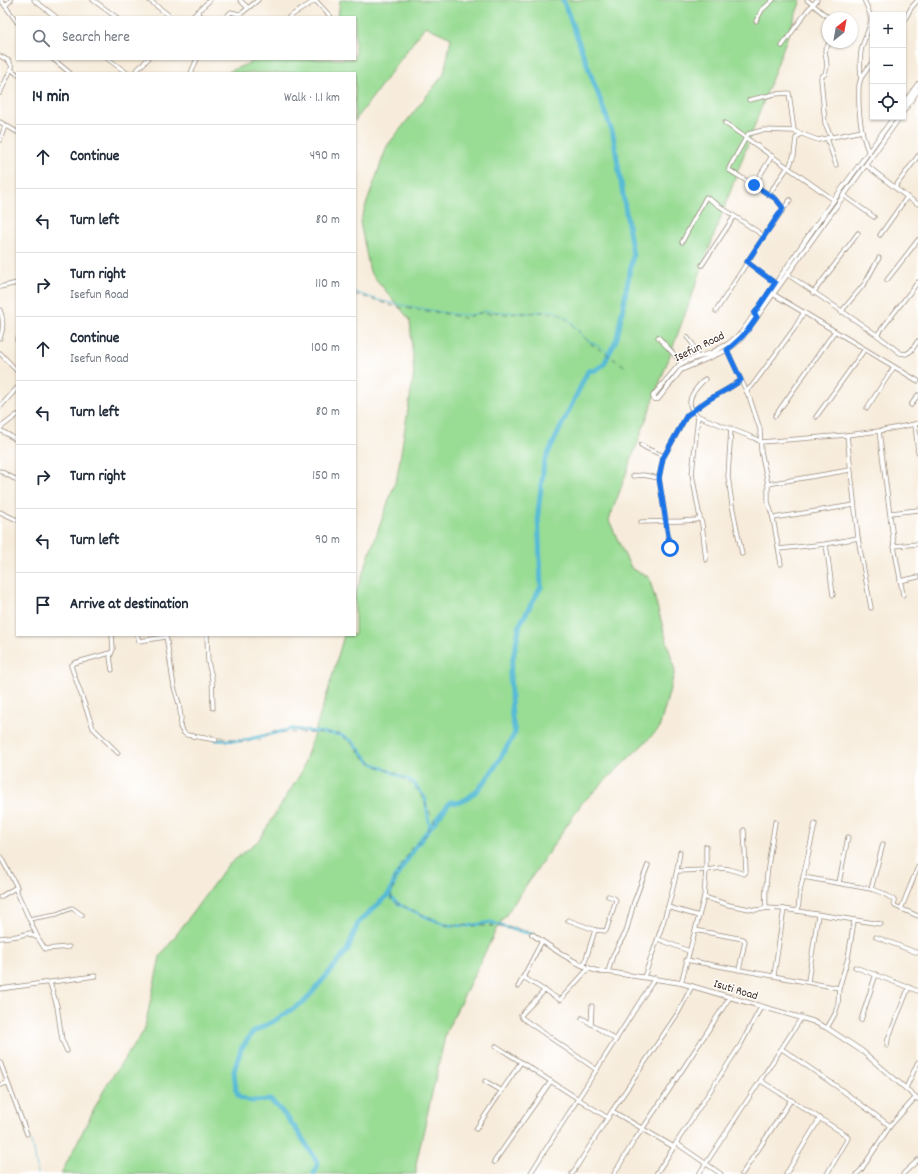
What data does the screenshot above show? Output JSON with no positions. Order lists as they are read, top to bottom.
{
  "streets": {
    "street": ["Isefun Road", "Isuti Road"]
  },
  "north": "top right",
  "page": {
    "map_buttons": ["+", "−"],
    "search": "Search here",
    "heading": ["14 min", "Walk · 1.1 km"],
    "list": [
      ["Continue", "490 m"],
      ["Turn left", "80 m"],
      ["Turn right", "Isefun Road", "110 m"],
      ["Continue", "Isefun Road", "100 m"],
      ["Turn left", "80 m"],
      ["Turn right", "150 m"],
      ["Turn left", "90 m"],
      "Arrive at destination"
    ]
  }
}
